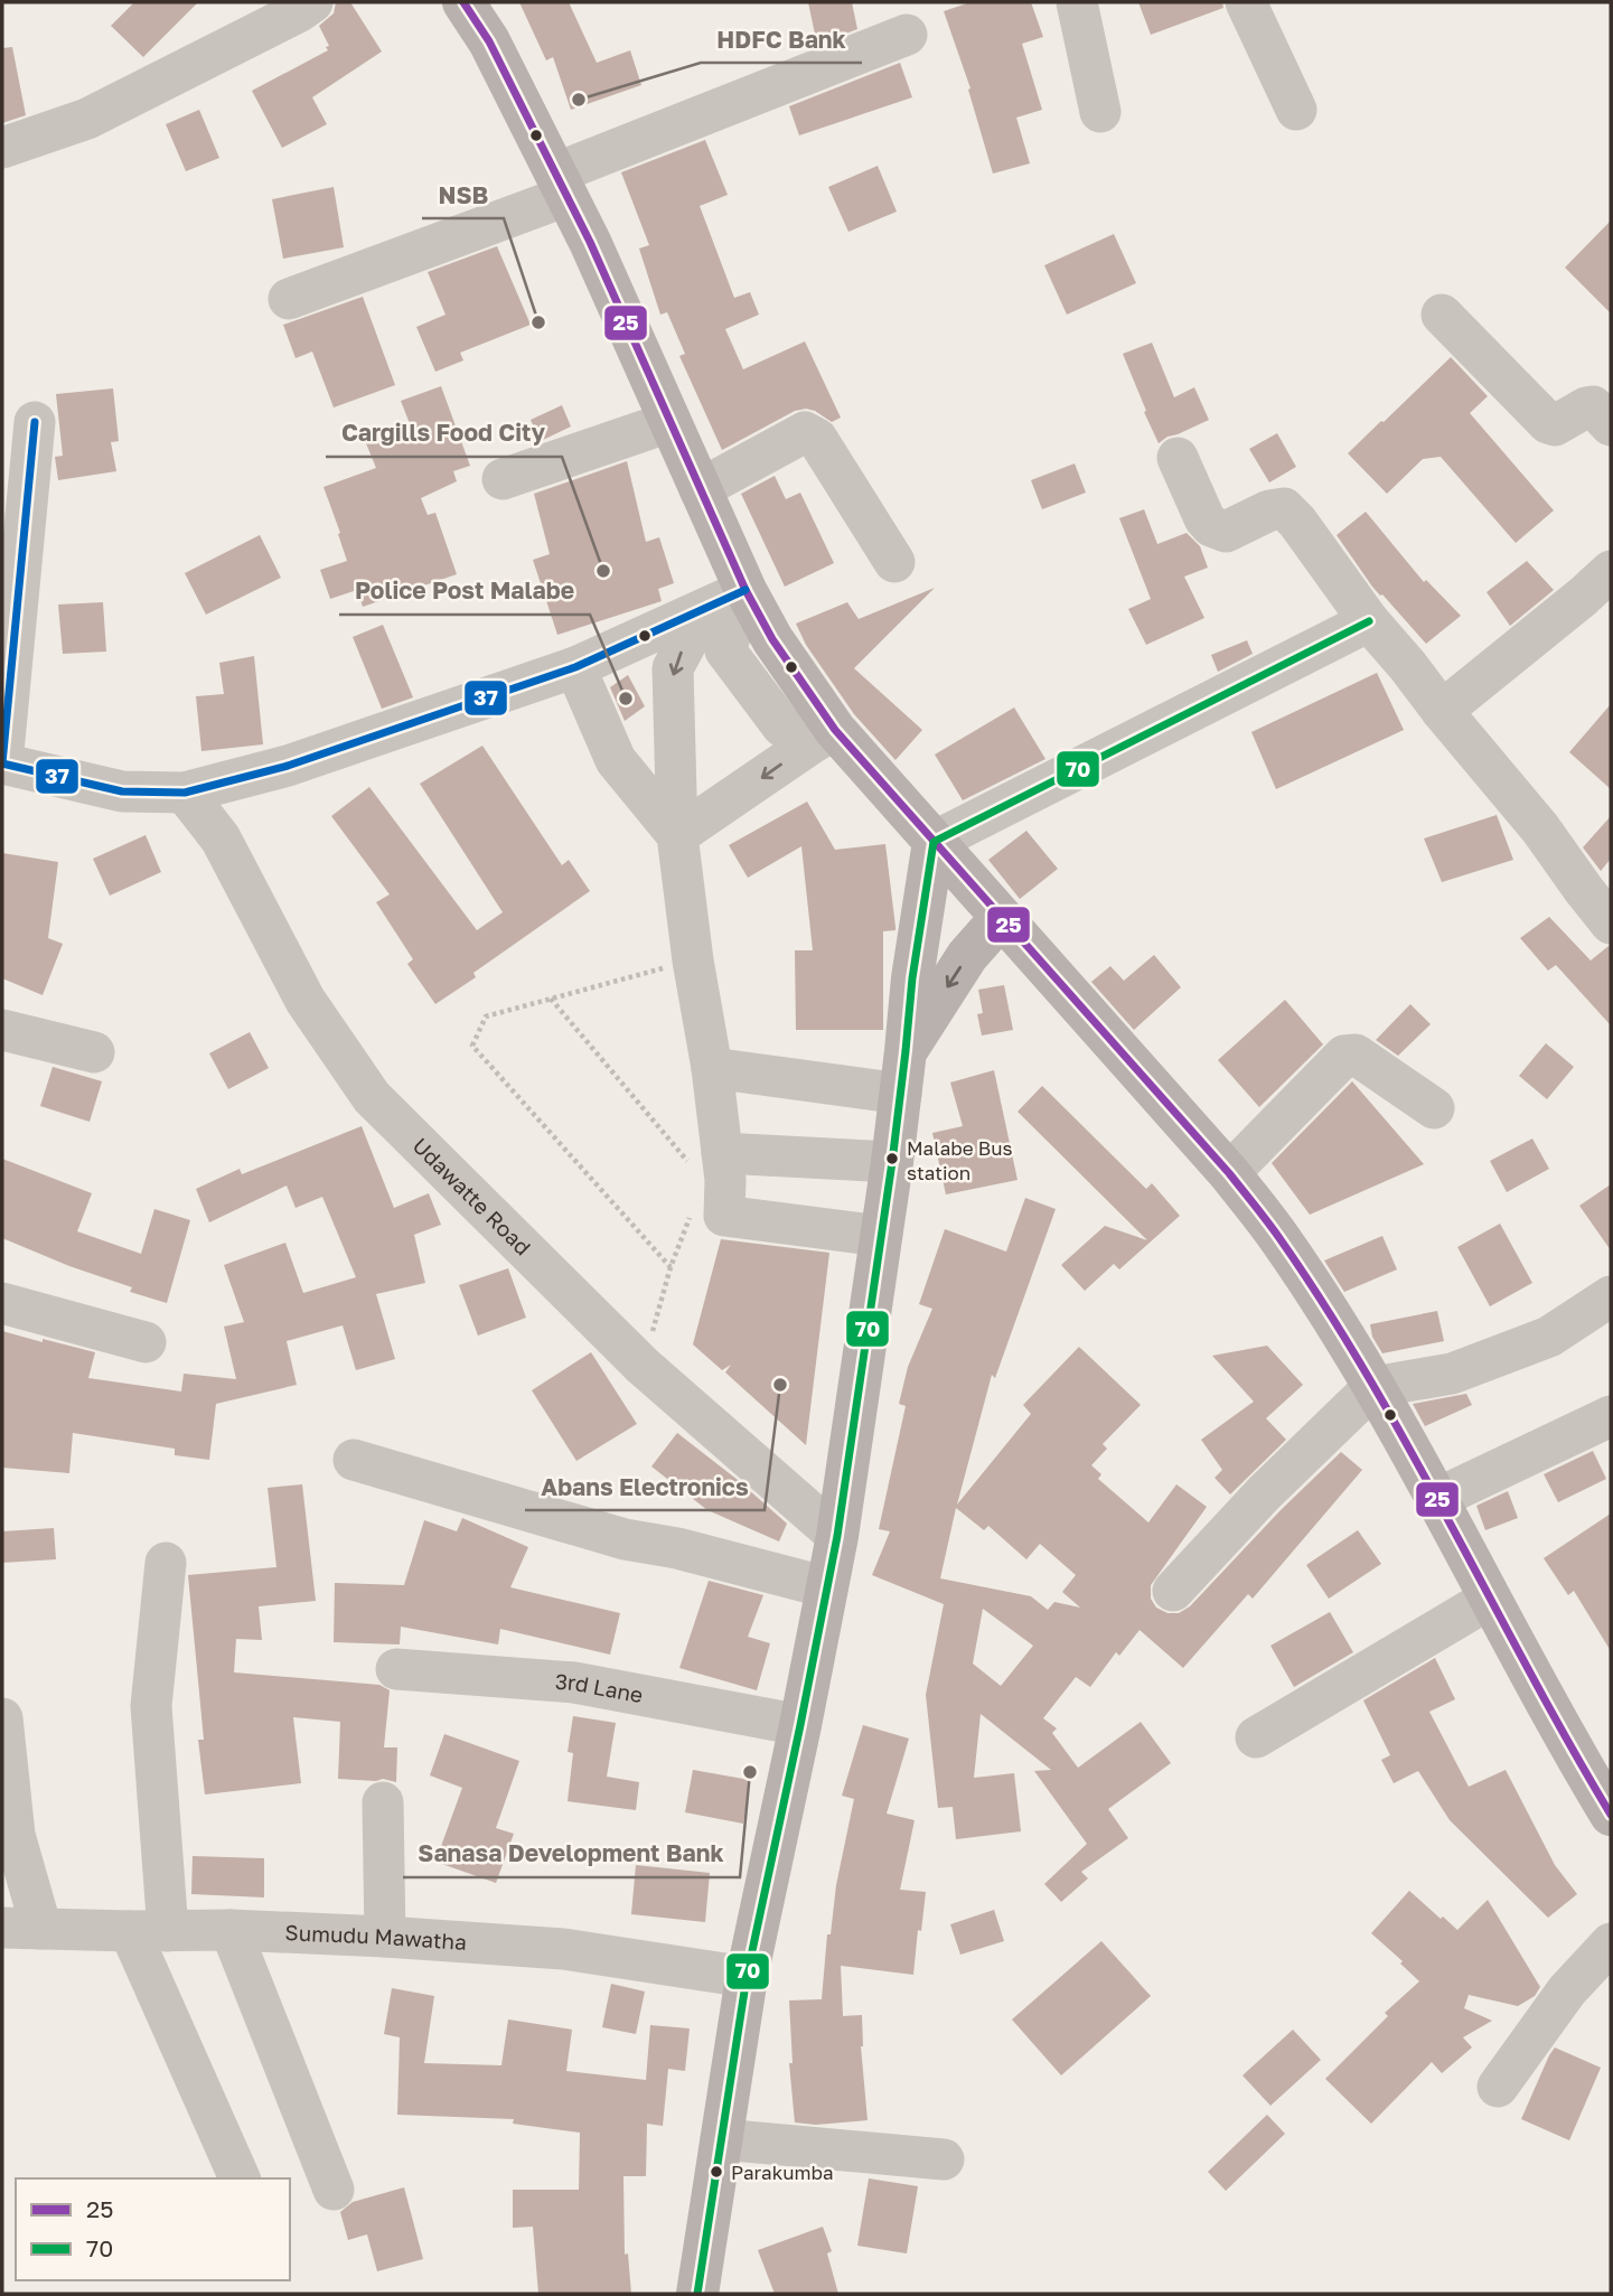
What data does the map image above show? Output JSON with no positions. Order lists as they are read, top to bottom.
{
  "streets": {
    "street": ["Udawatte Road", "3rd Lane", "Sumudu Mawatha"]
  },
  "places": [
    "HDFC Bank",
    "NSB",
    "Cargills Food City",
    "Police Post Malabe",
    "Malabe Bus station",
    "Abans Electronics",
    "Sanasa Development Bank",
    "Parakumba"
  ],
  "lines": ["transit line 25", "transit line 37", "transit line 70"],
  "legend": ["25", "70"]
}
